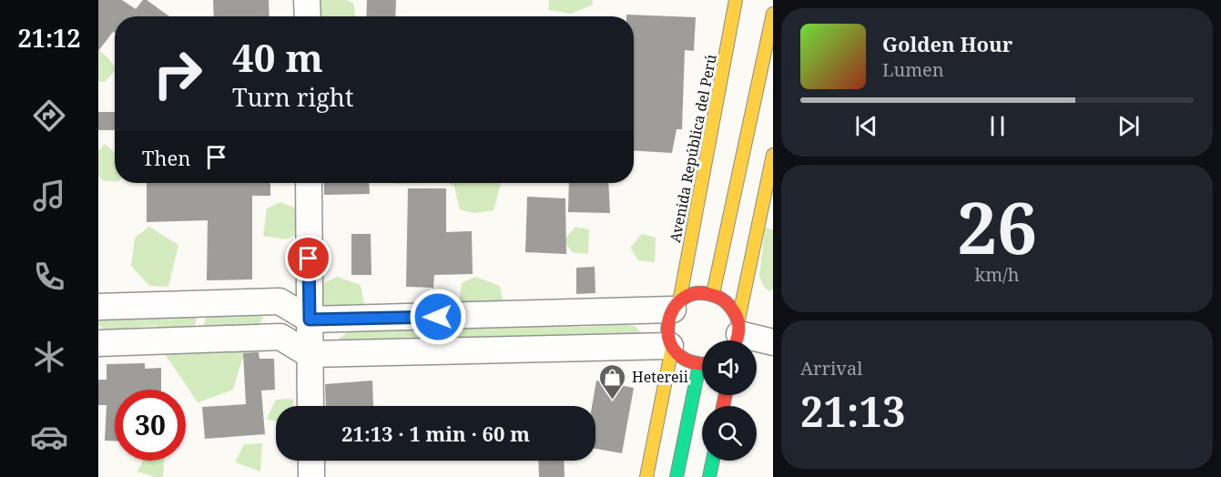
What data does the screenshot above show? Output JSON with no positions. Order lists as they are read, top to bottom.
{
  "streets": {
    "main road": ["Avenida República del Perú"]
  },
  "places": {
    "shop": ["Hetereii"]
  },
  "page": {
    "tabs": "21:12",
    "turn": ["40 m", "Turn right"],
    "song": ["Golden Hour", "Lumen"],
    "then": "Then",
    "tile": [
      ["26", "km/h"],
      ["Arrival", "21:13"]
    ],
    "limit": "30",
    "trip": "21:13 · 1 min · 60 m"
  }
}
